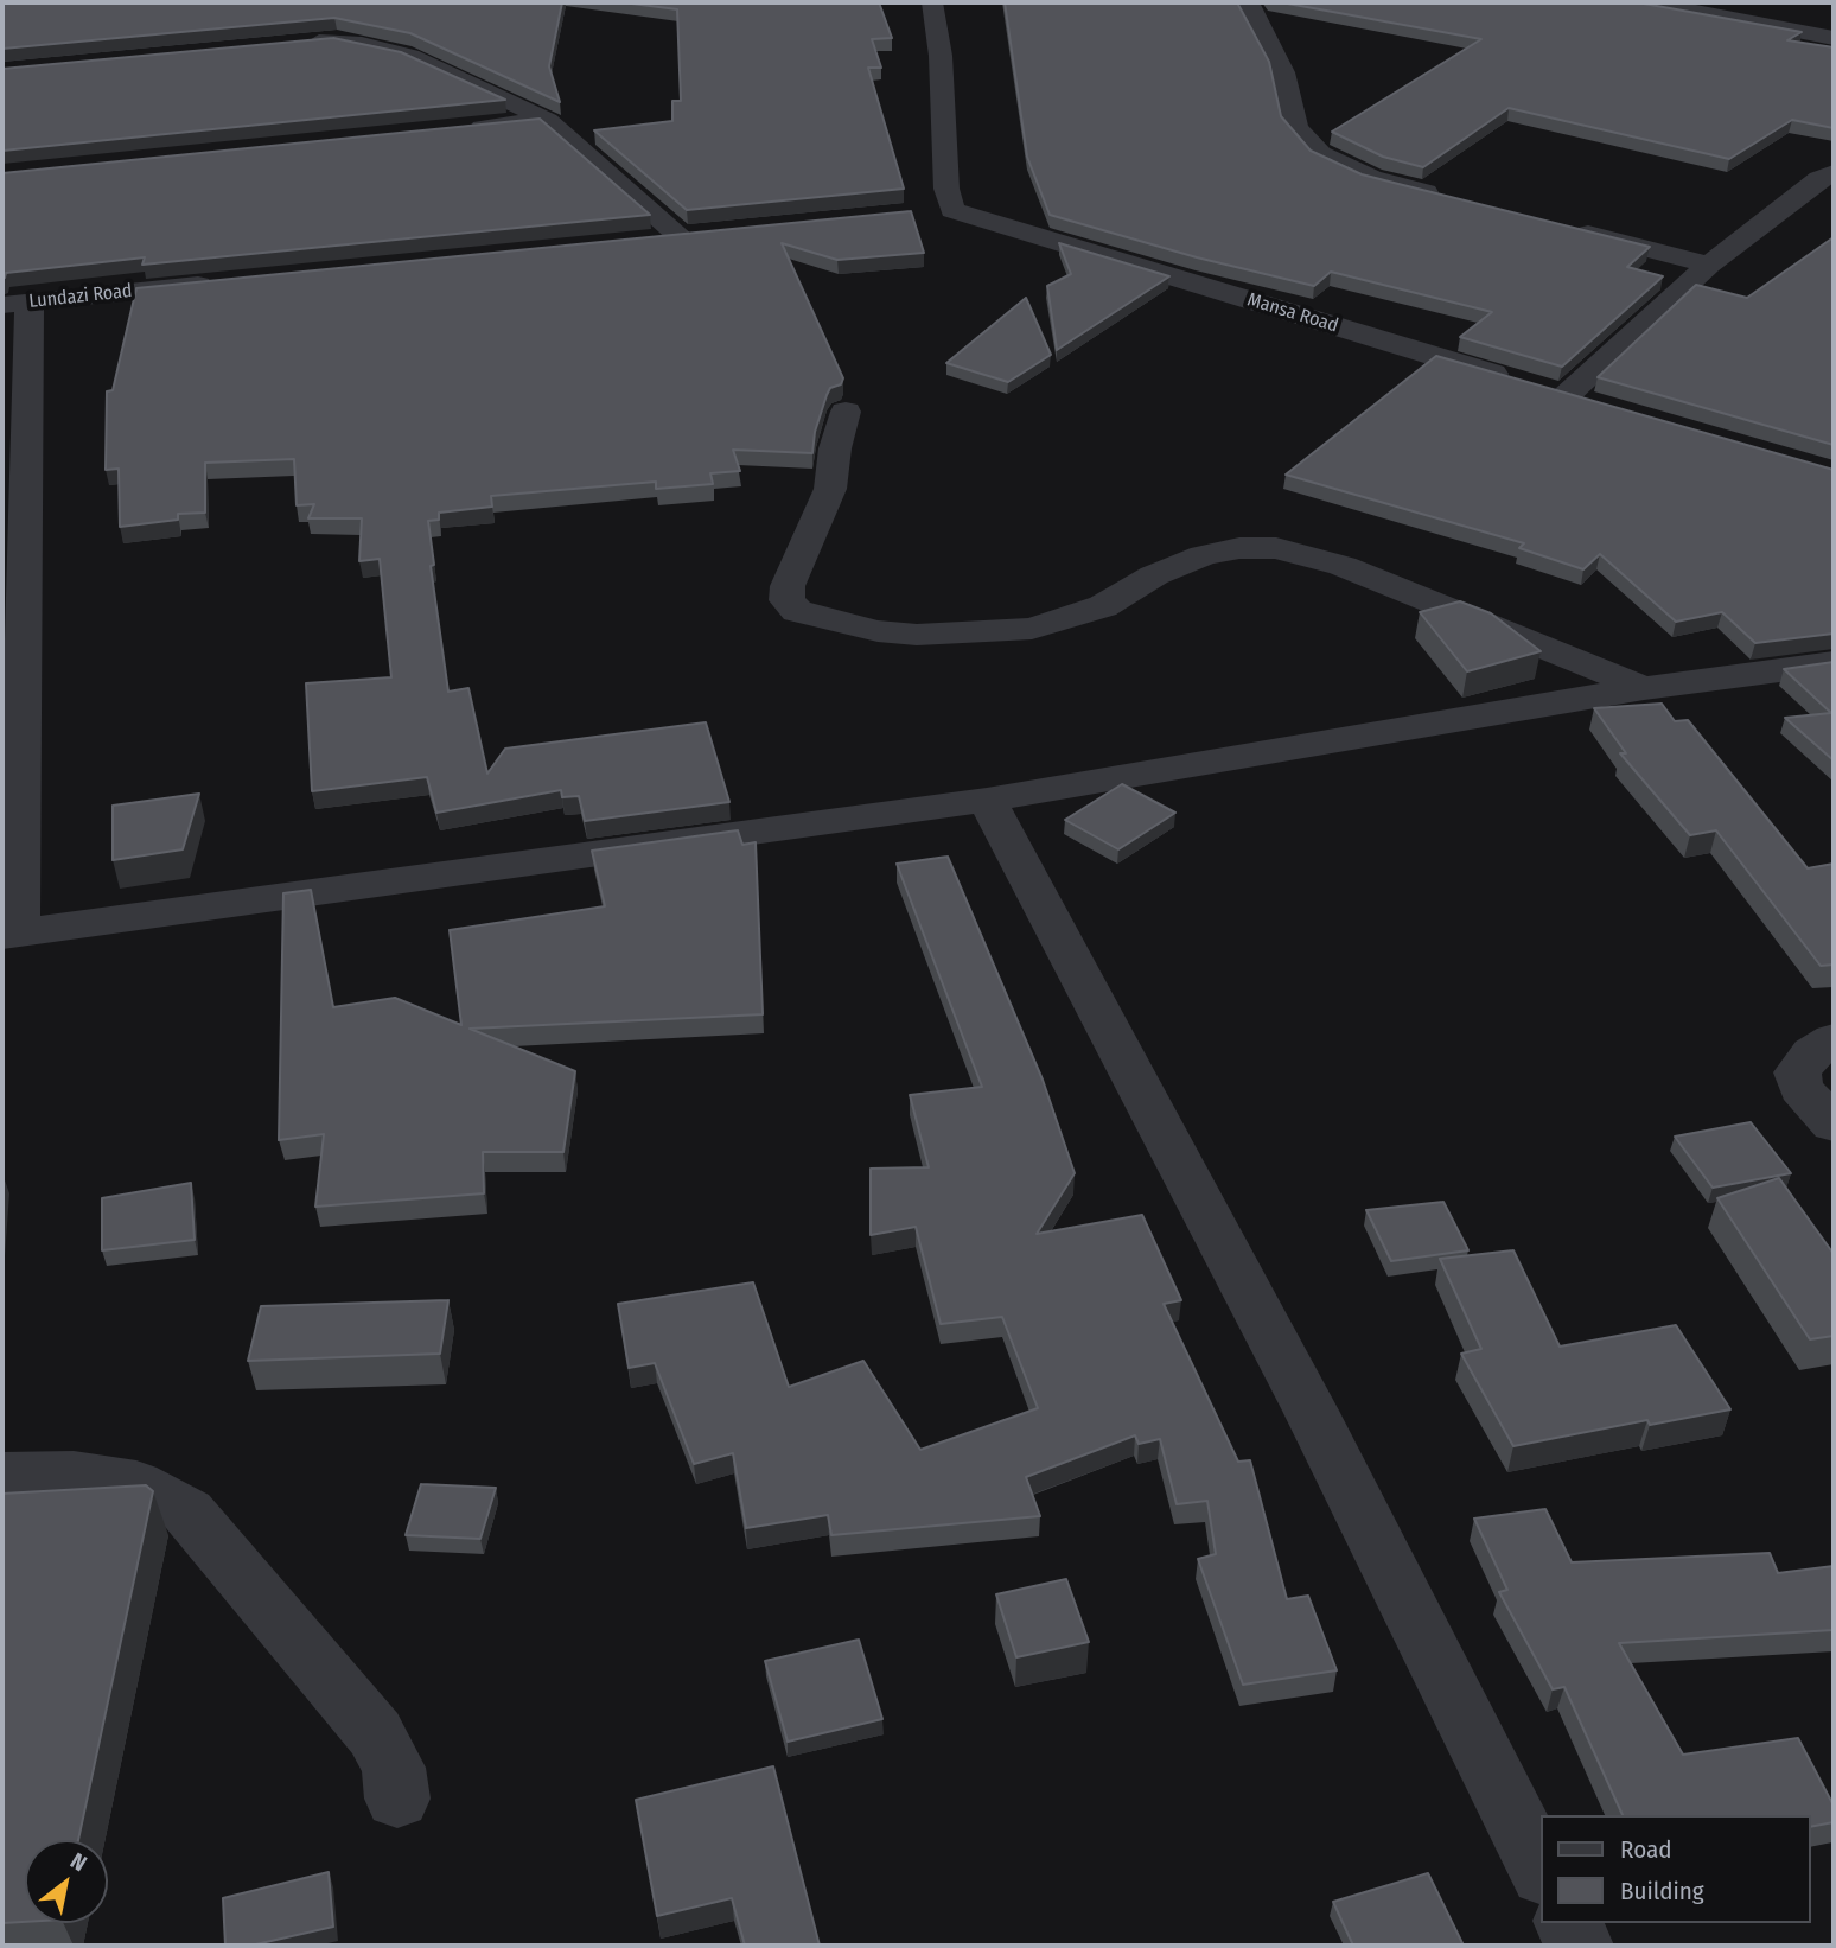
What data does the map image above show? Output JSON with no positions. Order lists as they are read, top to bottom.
{
  "streets": {
    "street": ["Lundazi Road", "Mansa Road"]
  },
  "legend": ["Road", "Building"],
  "north": "top right"
}
